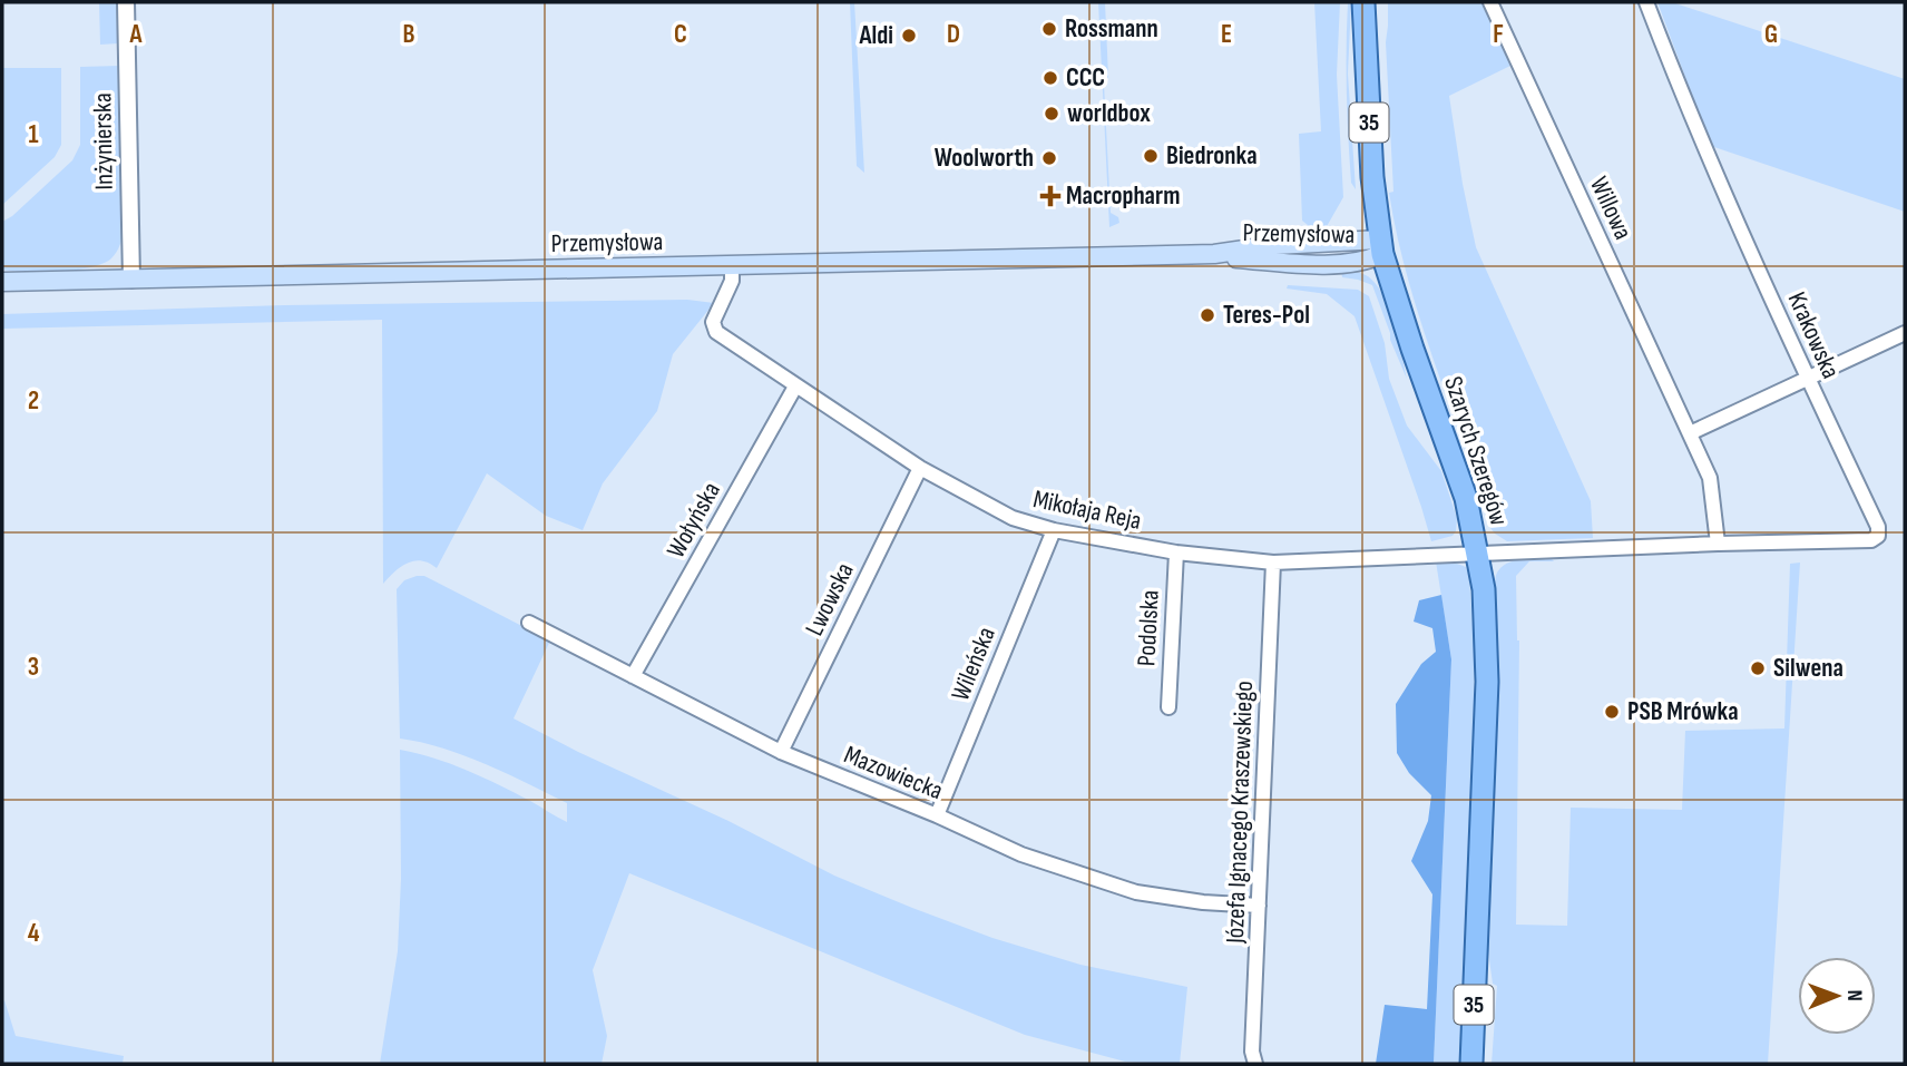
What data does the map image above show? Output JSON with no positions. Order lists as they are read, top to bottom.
{
  "streets": {
    "main road": ["35", "Przemysłowa", "Szarych Szeregów"],
    "street": [
      "Inżynierska",
      "Willowa",
      "Krakowska",
      "Mikołaja Reja",
      "Wołyńska",
      "Lwowska",
      "Podolska",
      "Wileńska",
      "Mazowiecka",
      "Józefa Ignacego Kraszewskiego"
    ]
  },
  "crossings": [
    ["Inżynierska", "Przemysłowa"],
    ["Willowa", "Krakowska"],
    ["Przemysłowa", "Szarych Szeregów"],
    ["Przemysłowa", "Mikołaja Reja"],
    ["Krakowska", "Szarych Szeregów"],
    ["Krakowska", "Mikołaja Reja"],
    ["Szarych Szeregów", "Mikołaja Reja"],
    ["Mikołaja Reja", "Wołyńska"],
    ["Mikołaja Reja", "Lwowska"],
    ["Mikołaja Reja", "Podolska"],
    ["Mikołaja Reja", "Wileńska"],
    ["Mikołaja Reja", "Józefa Ignacego Kraszewskiego"],
    ["Wołyńska", "Mazowiecka"],
    ["Lwowska", "Mazowiecka"],
    ["Wileńska", "Mazowiecka"],
    ["Mazowiecka", "Józefa Ignacego Kraszewskiego"]
  ],
  "places": {
    "other": [
      "Rossmann",
      "Aldi",
      "CCC",
      "worldbox",
      "Biedronka",
      "Woolworth",
      "Teres-Pol",
      "Silwena",
      "PSB Mrówka"
    ],
    "health": ["Macropharm"]
  },
  "north": "right",
  "grid": {
    "columns": [
      "A",
      "B",
      "C",
      "D",
      "E",
      "F",
      "G"
    ],
    "rows": [
      "1",
      "2",
      "3",
      "4"
    ]
  }
}
